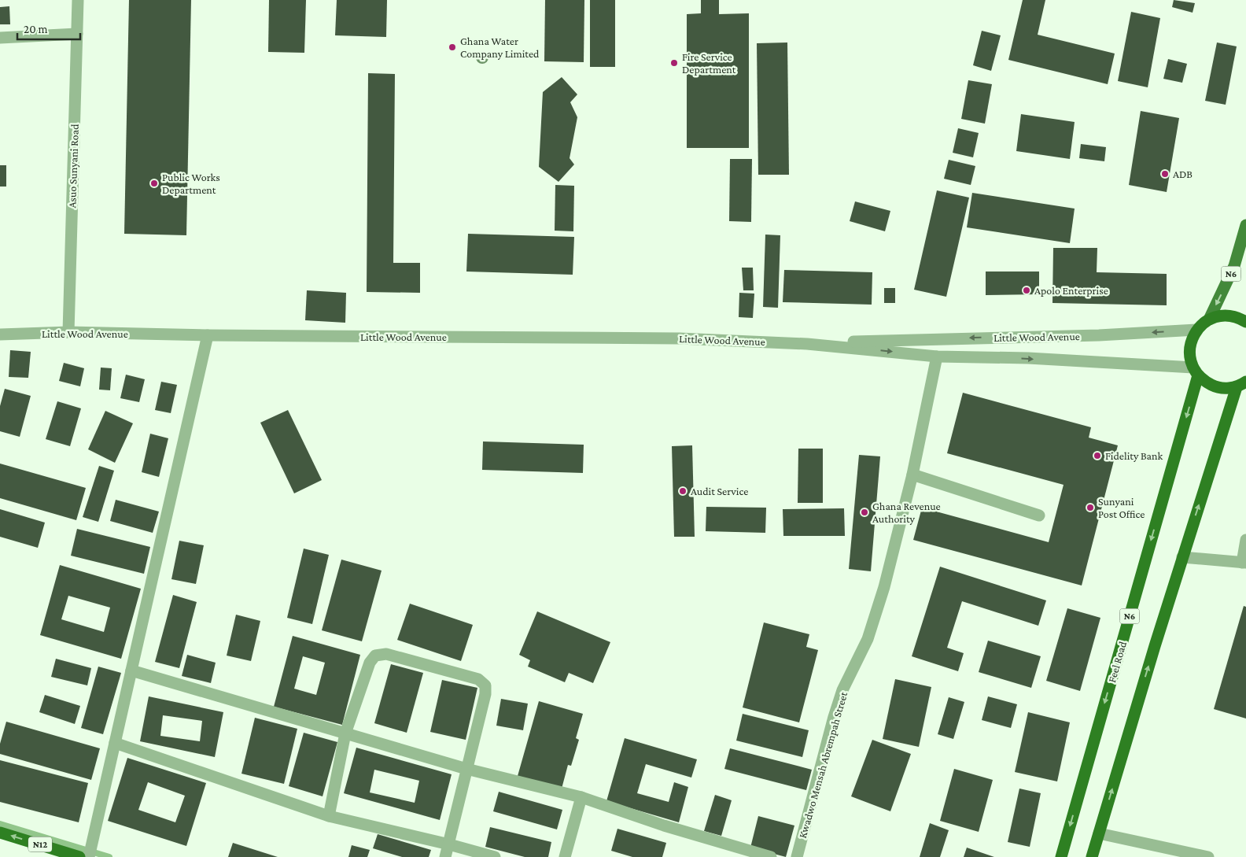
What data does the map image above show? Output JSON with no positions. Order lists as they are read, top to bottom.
{
  "streets": {
    "highway": ["N6", "Feel Road", "N12"],
    "street": ["Asuo Sunyani Road", "Little Wood Avenue", "Kwadwo Mensah Abrempah Street"]
  },
  "crossings": [
    ["Asuo Sunyani Road", "Little Wood Avenue"],
    ["N6", "Little Wood Avenue"],
    ["N6", "Feel Road"],
    ["Little Wood Avenue", "Feel Road"],
    ["Little Wood Avenue", "Kwadwo Mensah Abrempah Street"]
  ],
  "places": [
    "Ghana Water Company Limited",
    "Fire Service Department",
    "ADB",
    "Public Works Department",
    "Apolo Enterprise",
    "Fidelity Bank",
    "Audit Service",
    "Sunyani Post Office",
    "Ghana Revenue Authority"
  ],
  "scale_bar": "20 m"
}
